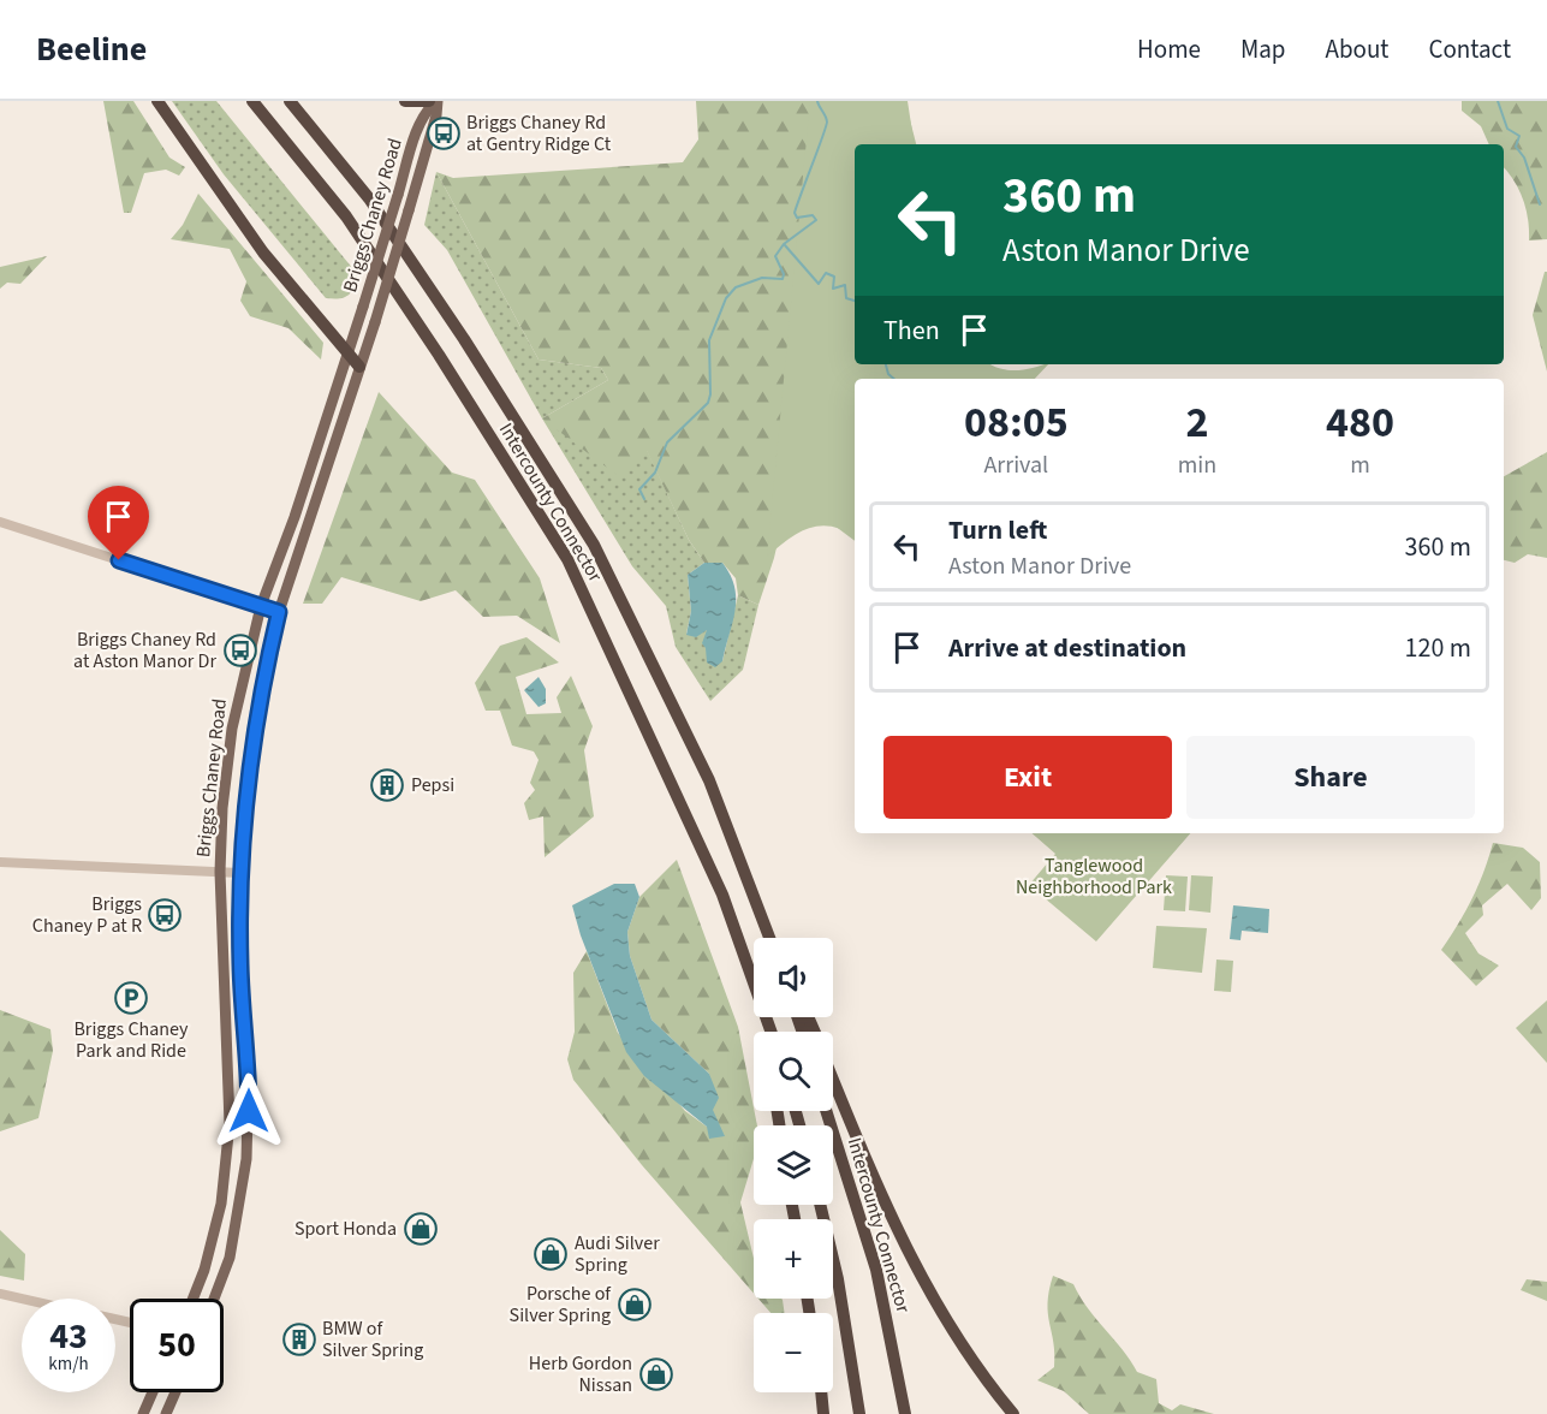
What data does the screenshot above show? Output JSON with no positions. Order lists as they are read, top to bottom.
{
  "streets": {
    "highway": ["Intercounty Connector"],
    "main road": ["Briggs Chaney Road"]
  },
  "parks": ["Tanglewood Neighborhood Park"],
  "places": {
    "bus stop": ["Briggs Chaney Rd at Gentry Ridge Ct", "Briggs Chaney Rd at Aston Manor Dr", "Briggs Chaney P at R"],
    "building": ["Pepsi", "BMW of Silver Spring"],
    "parking": ["Briggs Chaney Park and Ride"],
    "shop": [
      "Sport Honda",
      "Audi Silver Spring",
      "Porsche of Silver Spring",
      "Herb Gordon Nissan"
    ]
  },
  "page": {
    "header": "Beeline",
    "nav": [
      "Home",
      "Map",
      "About",
      "Contact"
    ],
    "turn": ["360 m", "Aston Manor Drive"],
    "then": "Then",
    "eta": [
      "08:05",
      "Arrival",
      "2",
      "min",
      "480",
      "m"
    ],
    "list": [
      {
        "name": "Turn left",
        "note": "Aston Manor Drive",
        "value": "360 m"
      },
      {
        "name": "Arrive at destination",
        "value": "120 m"
      }
    ],
    "buttons": ["Exit", "Share"],
    "map_buttons": ["+", "−"],
    "speed": "43 km/h",
    "limit": "50"
  }
}
